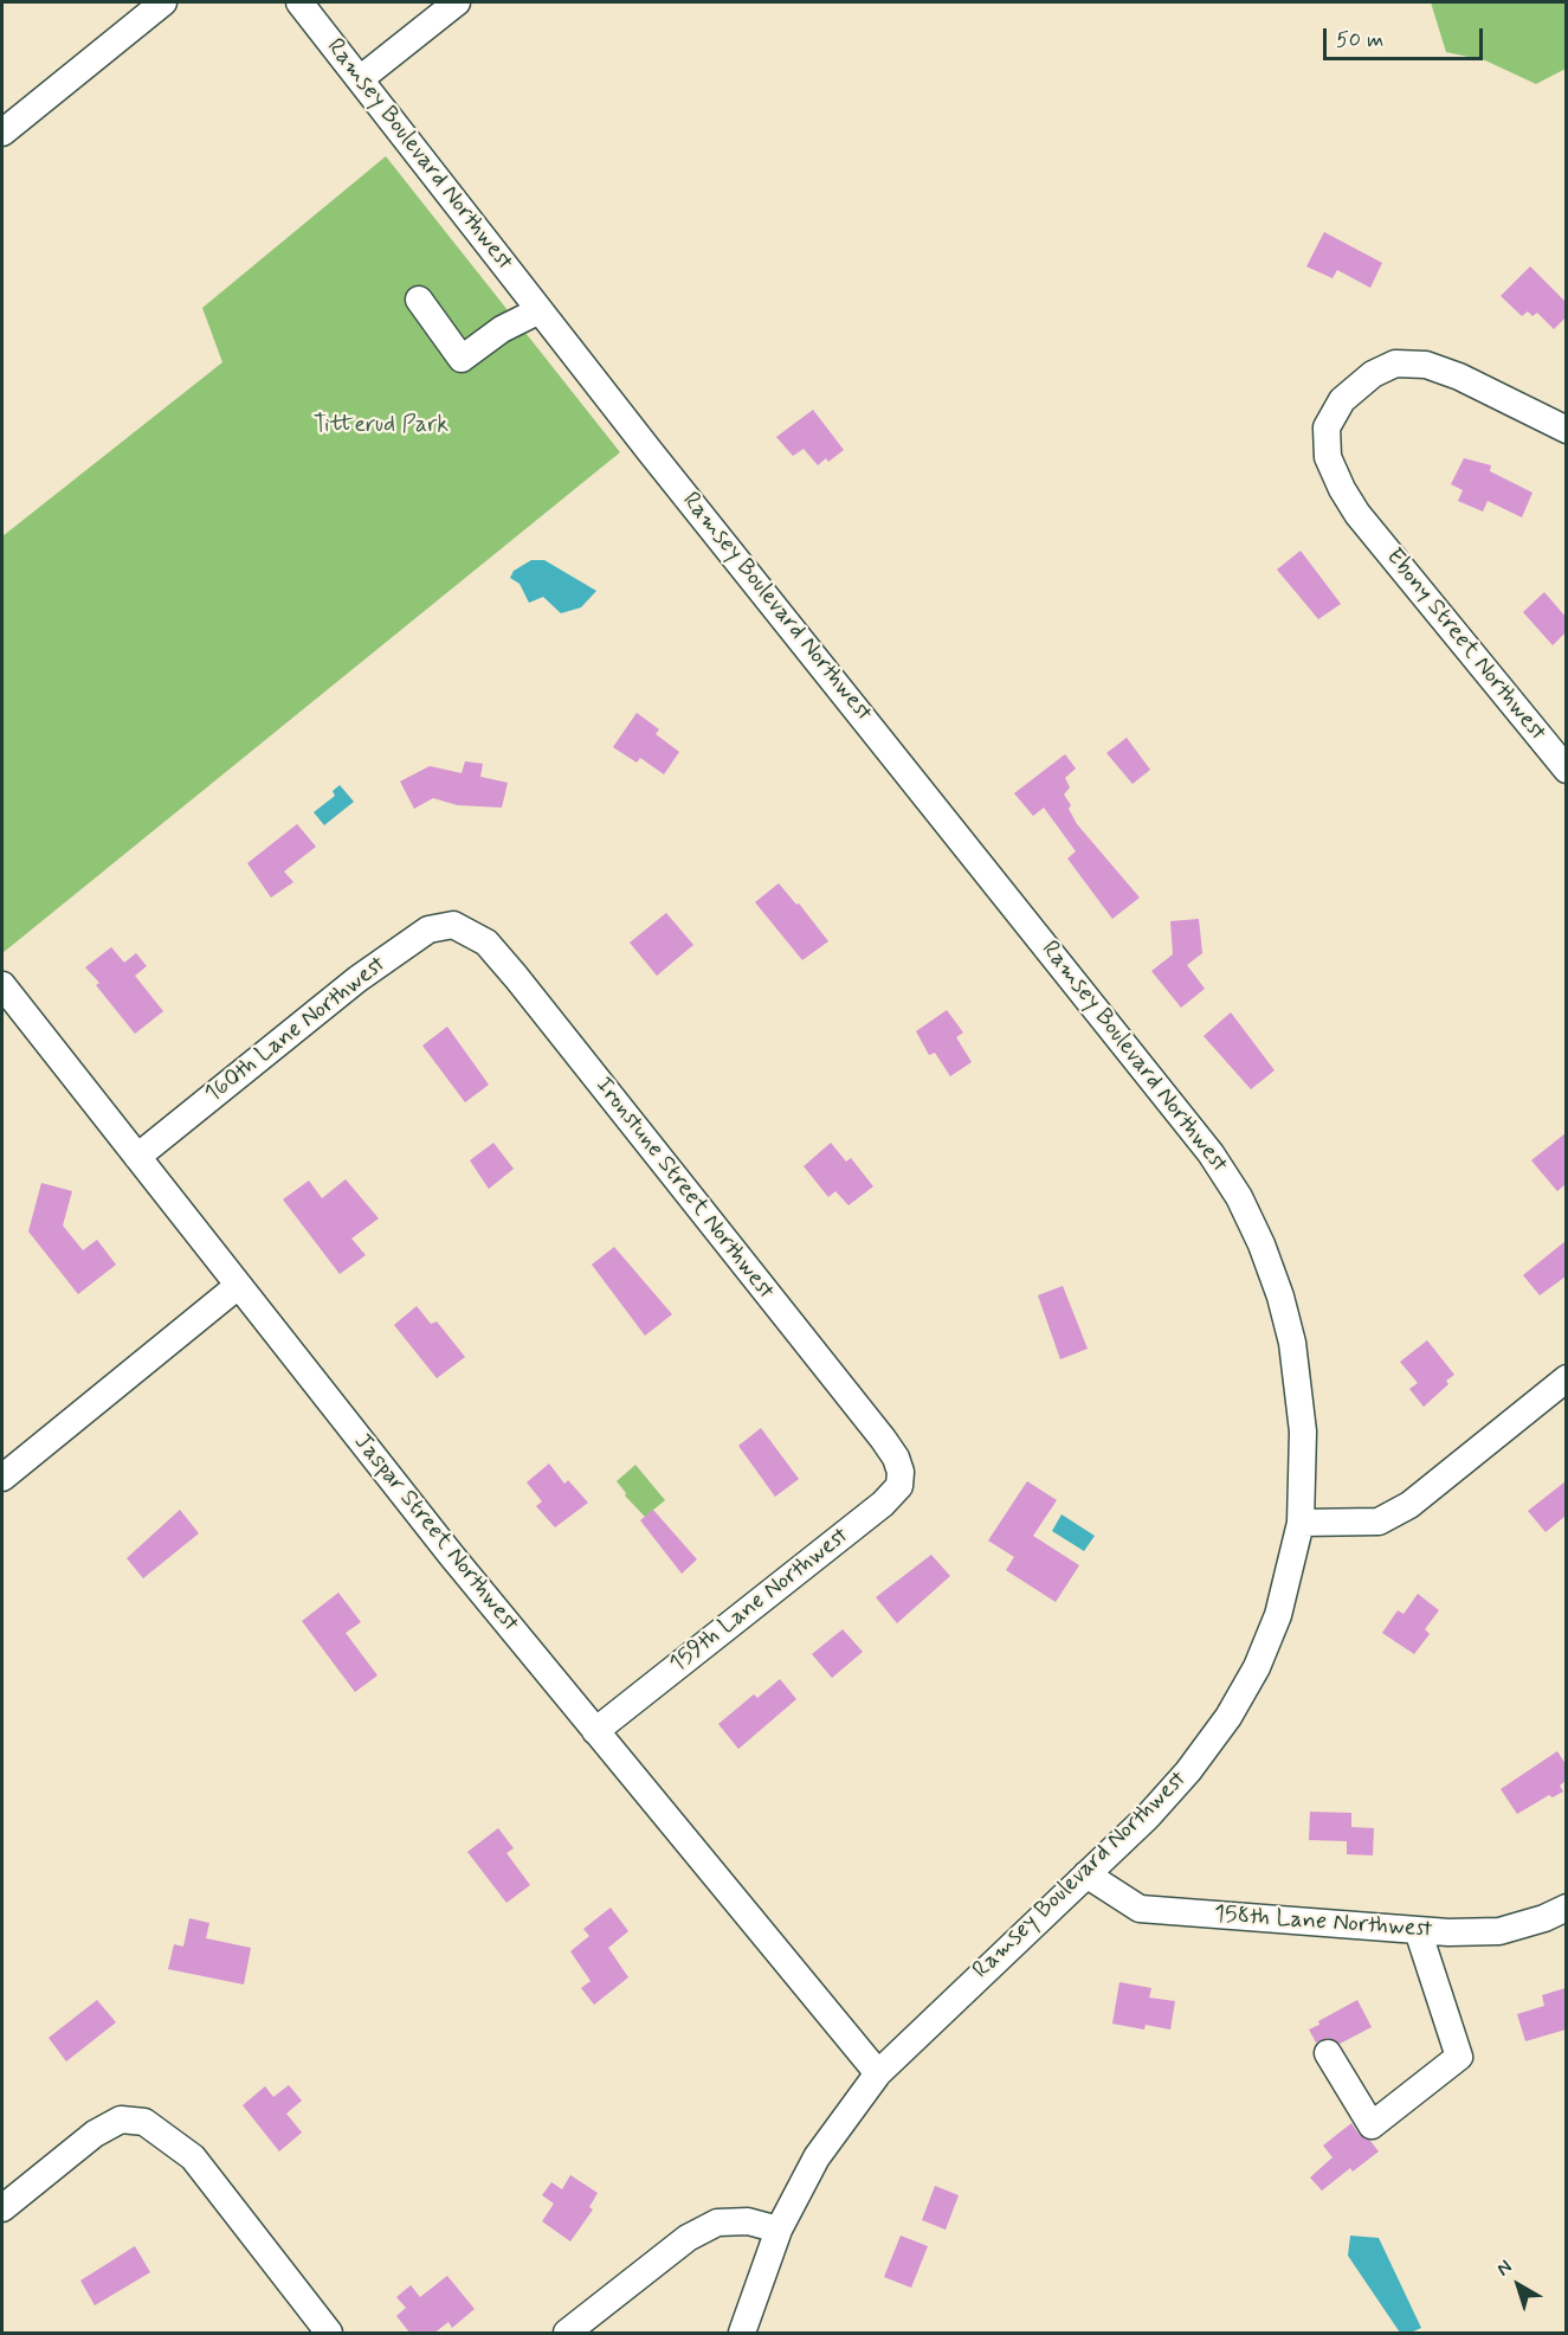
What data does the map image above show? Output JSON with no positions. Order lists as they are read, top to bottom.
{
  "streets": {
    "street": [
      "Ramsey Boulevard Northwest",
      "Ebony Street Northwest",
      "160th Lane Northwest",
      "Ironstune Street Northwest",
      "Jaspar Street Northwest",
      "159th Lane Northwest",
      "158th Lane Northwest"
    ]
  },
  "crossings": [
    ["Ramsey Boulevard Northwest", "Jaspar Street Northwest"],
    ["Ramsey Boulevard Northwest", "158th Lane Northwest"],
    ["160th Lane Northwest", "Ironstune Street Northwest"],
    ["160th Lane Northwest", "Jaspar Street Northwest"],
    ["Ironstune Street Northwest", "159th Lane Northwest"],
    ["Jaspar Street Northwest", "159th Lane Northwest"]
  ],
  "parks": ["Titterud Park"],
  "scale_bar": "50 m",
  "north": "top left"
}
